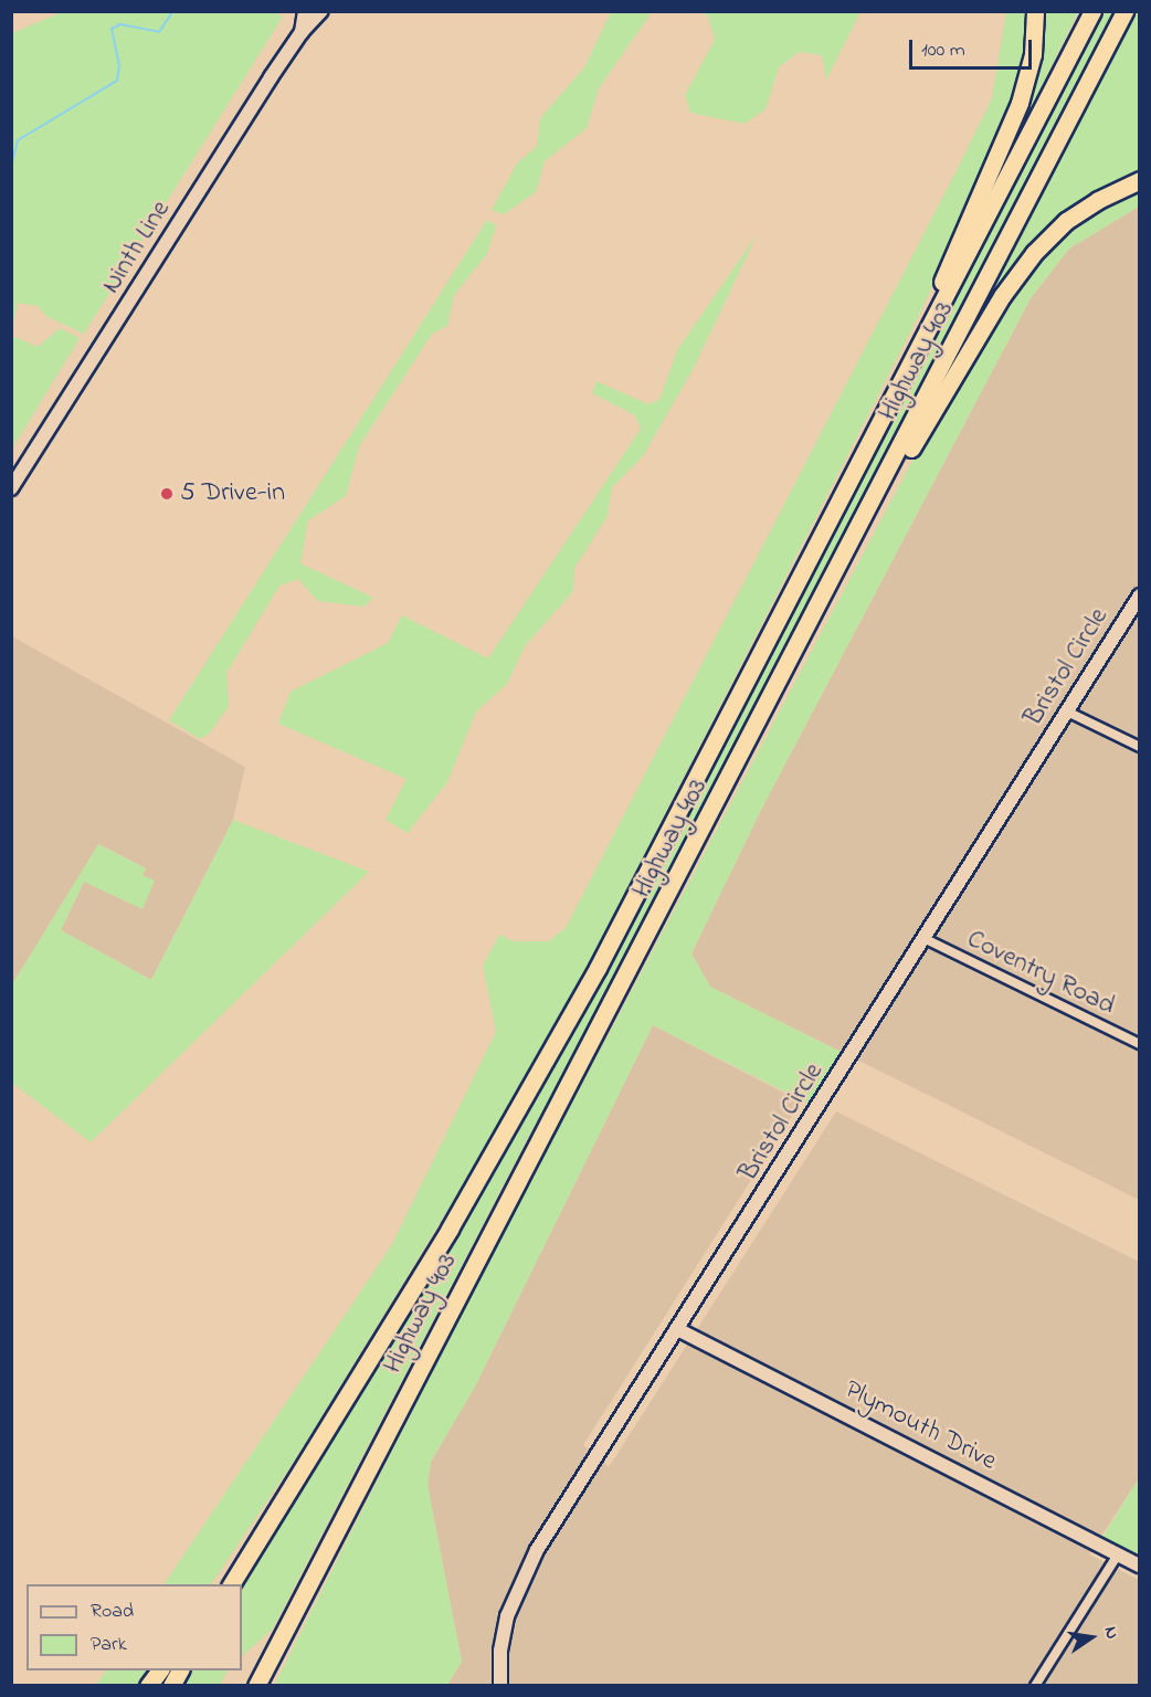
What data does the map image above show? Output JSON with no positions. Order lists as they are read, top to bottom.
{
  "streets": {
    "highway": ["Highway 403"],
    "street": [
      "Ninth Line",
      "Bristol Circle",
      "Coventry Road",
      "Plymouth Drive"
    ]
  },
  "crossings": [
    ["Bristol Circle", "Coventry Road"],
    ["Bristol Circle", "Plymouth Drive"]
  ],
  "places": ["5 Drive-in"],
  "legend": ["Road", "Park"],
  "scale_bar": "100 m",
  "north": "right"
}
